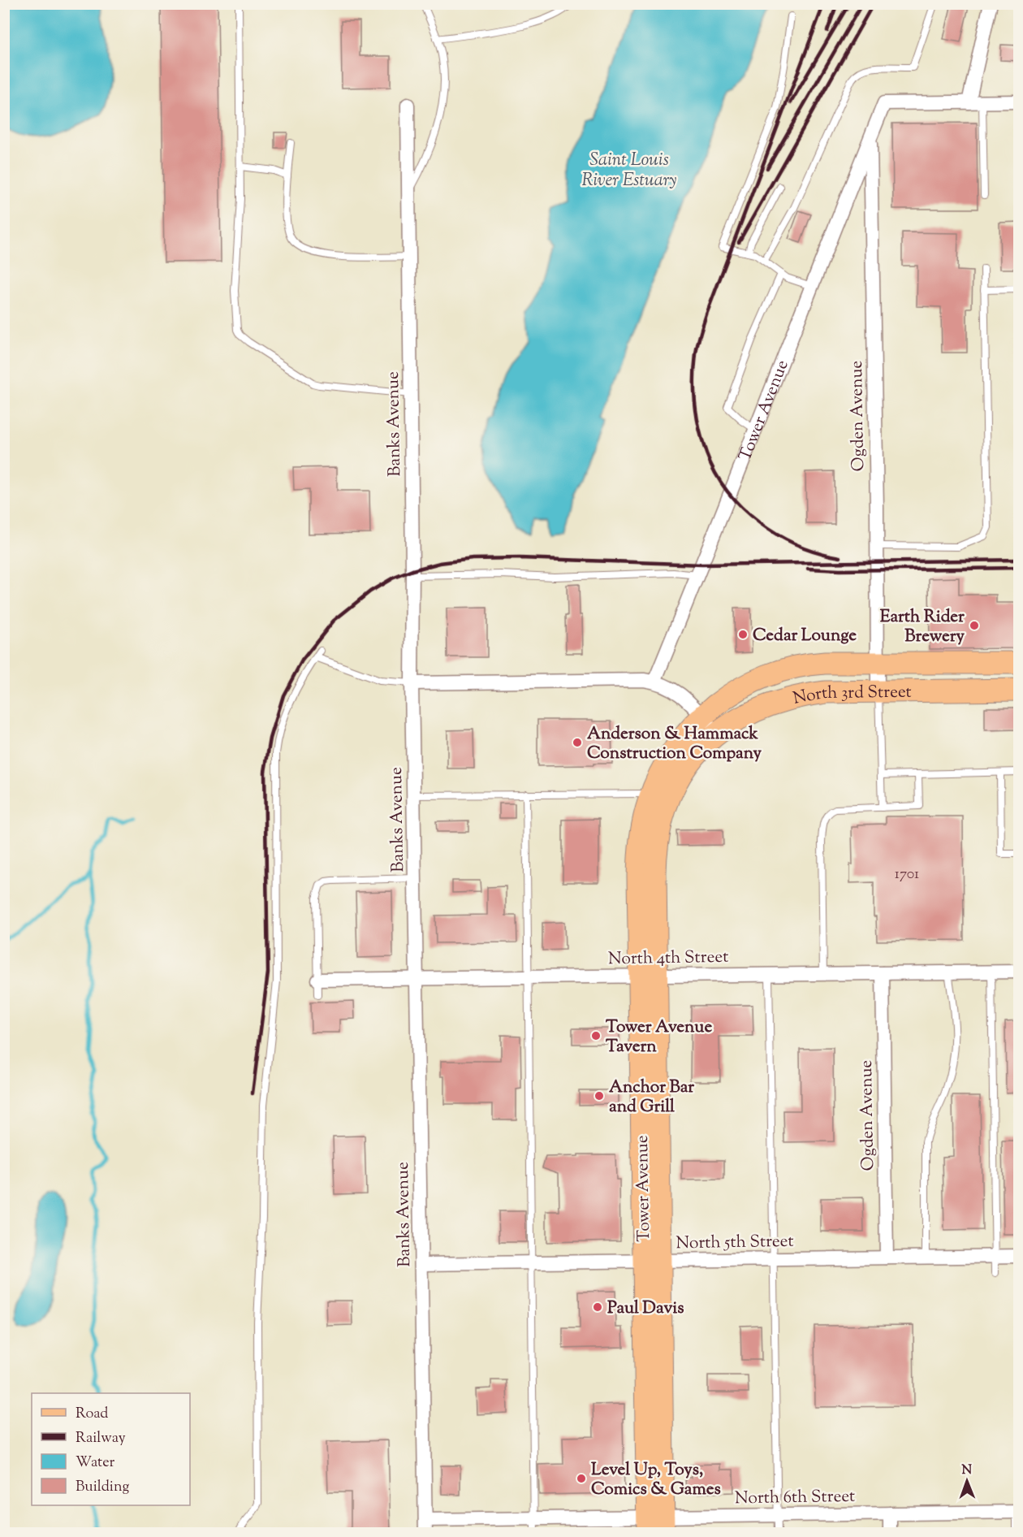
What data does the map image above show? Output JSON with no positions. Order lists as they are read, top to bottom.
{
  "streets": {
    "main road": ["Tower Avenue", "North 3rd Street"],
    "street": [
      "Ogden Avenue",
      "Banks Avenue",
      "North 4th Street",
      "North 5th Street",
      "North 6th Street"
    ]
  },
  "crossings": [
    ["Tower Avenue", "Ogden Avenue"],
    ["Tower Avenue", "North 3rd Street"],
    ["Tower Avenue", "North 4th Street"],
    ["Tower Avenue", "North 5th Street"],
    ["Tower Avenue", "North 6th Street"],
    ["Ogden Avenue", "North 3rd Street"],
    ["Ogden Avenue", "North 4th Street"],
    ["Ogden Avenue", "North 5th Street"],
    ["Banks Avenue", "North 4th Street"],
    ["Banks Avenue", "North 5th Street"],
    ["Banks Avenue", "North 6th Street"]
  ],
  "water": ["Saint Louis River Estuary"],
  "places": [
    "Earth Rider Brewery",
    "Cedar Lounge",
    "Anderson & Hammack Construction Company",
    "Tower Avenue Tavern",
    "Anchor Bar and Grill",
    "Paul Davis",
    "Level Up, Toys, Comics & Games"
  ],
  "house_numbers": ["1701"],
  "legend": [
    "Road",
    "Railway",
    "Water",
    "Building"
  ],
  "north": "top"
}
